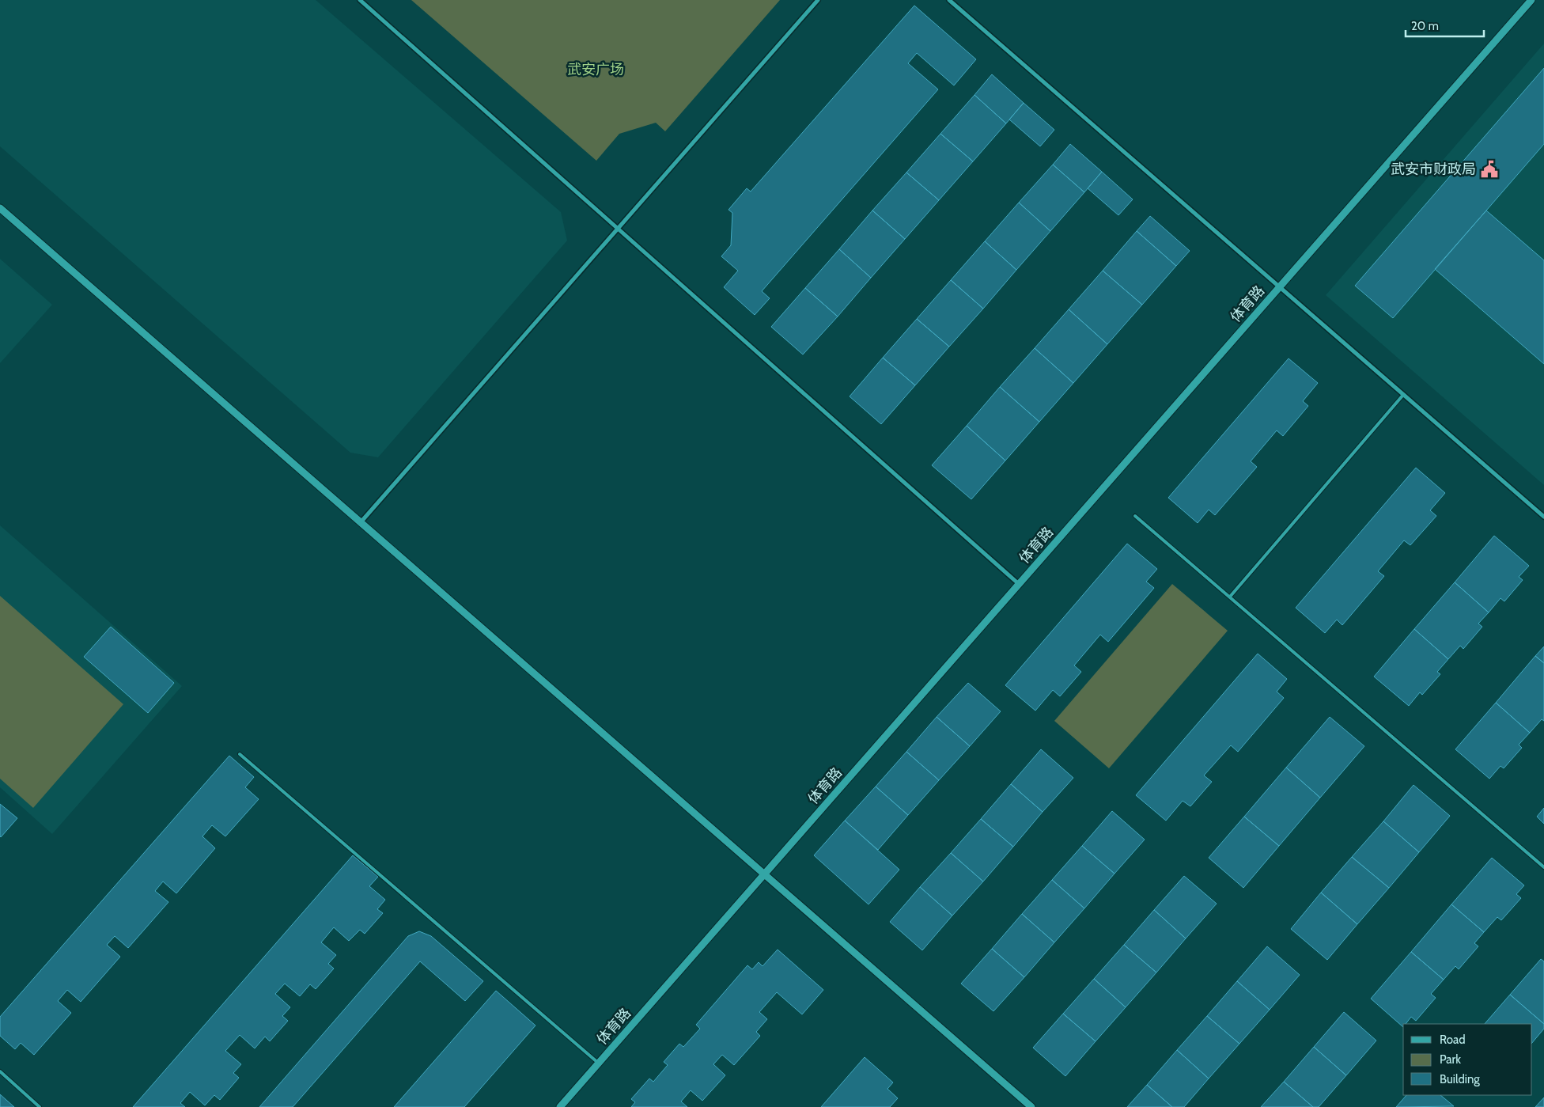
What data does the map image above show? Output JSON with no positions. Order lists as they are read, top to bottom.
{
  "streets": {
    "street": ["体育路"]
  },
  "parks": ["武安广场"],
  "places": {
    "public building": ["武安市财政局"]
  },
  "legend": ["Road", "Park", "Building"],
  "scale_bar": "20 m"
}
